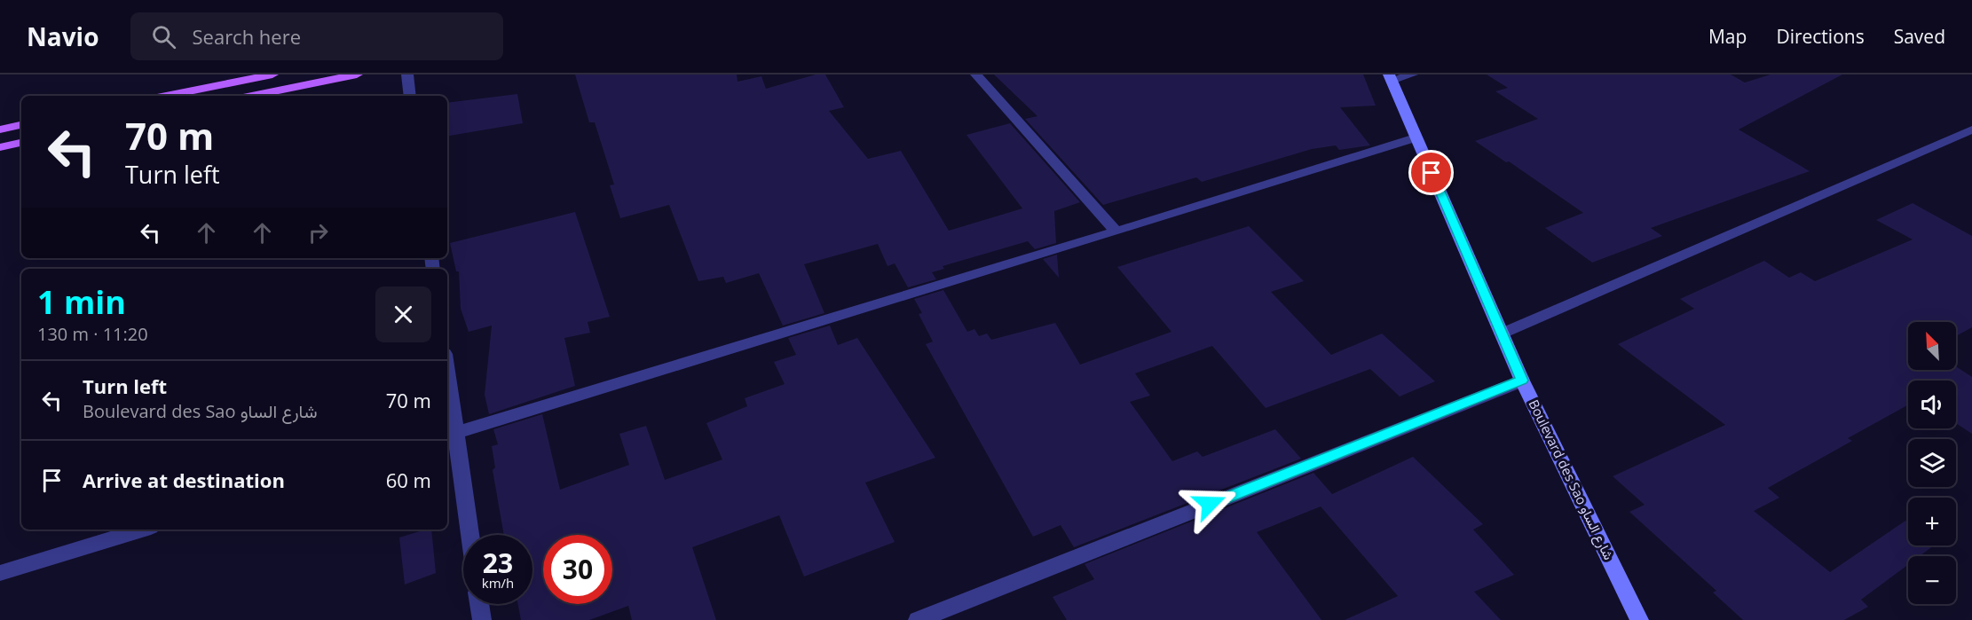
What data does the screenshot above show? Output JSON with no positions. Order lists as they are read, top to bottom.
{
  "streets": {
    "street": ["Boulevard des Sao شارع الساو"]
  },
  "north": "top left",
  "page": {
    "header": "Navio",
    "search": "Search here",
    "nav": ["Map", "Directions", "Saved"],
    "turn": ["70 m", "Turn left"],
    "heading": ["1 min", "130 m · 11:20"],
    "map_buttons": ["+", "−"],
    "list": [
      {
        "name": "Turn left",
        "note": "Boulevard des Sao شارع الساو",
        "value": "70 m"
      },
      {
        "name": "Arrive at destination",
        "value": "60 m"
      }
    ],
    "speed": "23 km/h",
    "limit": "30"
  }
}
